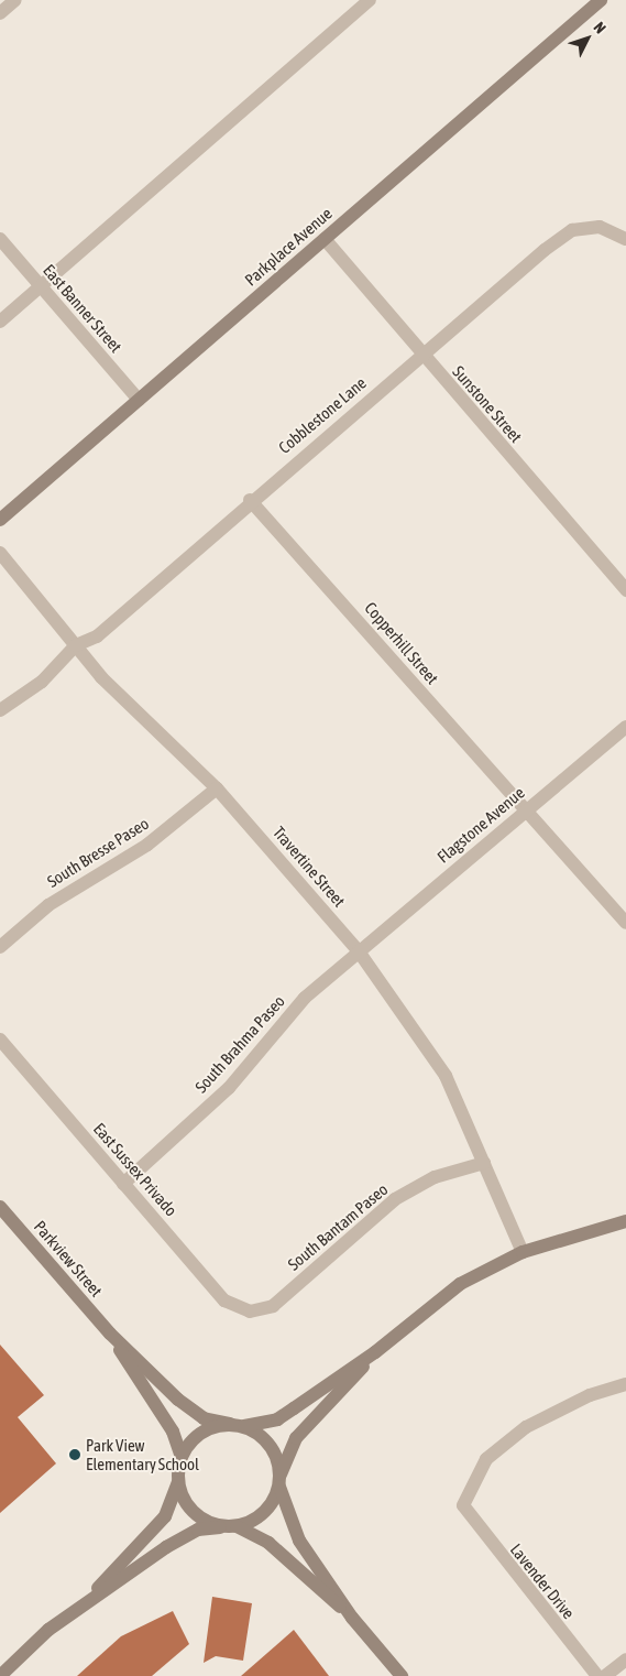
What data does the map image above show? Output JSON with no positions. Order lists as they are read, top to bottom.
{
  "streets": {
    "street": [
      "Parkplace Avenue",
      "East Banner Street",
      "Sunstone Street",
      "Cobblestone Lane",
      "Copperhill Street",
      "Flagstone Avenue",
      "South Bresse Paseo",
      "Travertine Street",
      "South Brahma Paseo",
      "East Sussex Privado",
      "South Bantam Paseo",
      "Parkview Street",
      "Lavender Drive"
    ]
  },
  "crossings": [
    ["Parkplace Avenue", "East Banner Street"],
    ["Parkplace Avenue", "Sunstone Street"],
    ["Sunstone Street", "Cobblestone Lane"],
    ["Cobblestone Lane", "Copperhill Street"],
    ["Cobblestone Lane", "Travertine Street"],
    ["Copperhill Street", "Flagstone Avenue"],
    ["Flagstone Avenue", "Travertine Street"],
    ["Flagstone Avenue", "South Brahma Paseo"],
    ["South Bresse Paseo", "Travertine Street"],
    ["Travertine Street", "South Brahma Paseo"],
    ["Travertine Street", "South Bantam Paseo"],
    ["South Brahma Paseo", "East Sussex Privado"],
    ["East Sussex Privado", "South Bantam Paseo"]
  ],
  "places": ["Park View Elementary School"],
  "north": "top right"
}
